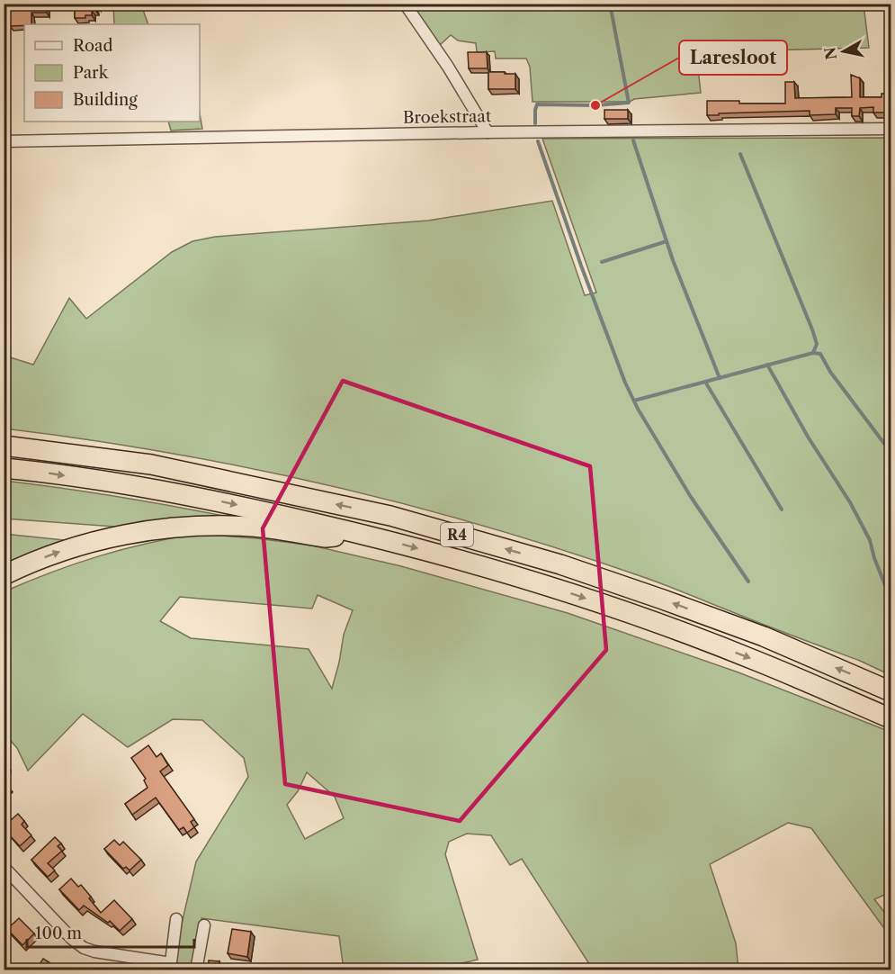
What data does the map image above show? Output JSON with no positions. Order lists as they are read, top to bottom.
{
  "streets": {
    "highway": ["R4"],
    "street": ["Broekstraat"]
  },
  "places": ["Laresloot"],
  "legend": ["Road", "Park", "Building"],
  "scale_bar": "100 m",
  "north": "left"
}
